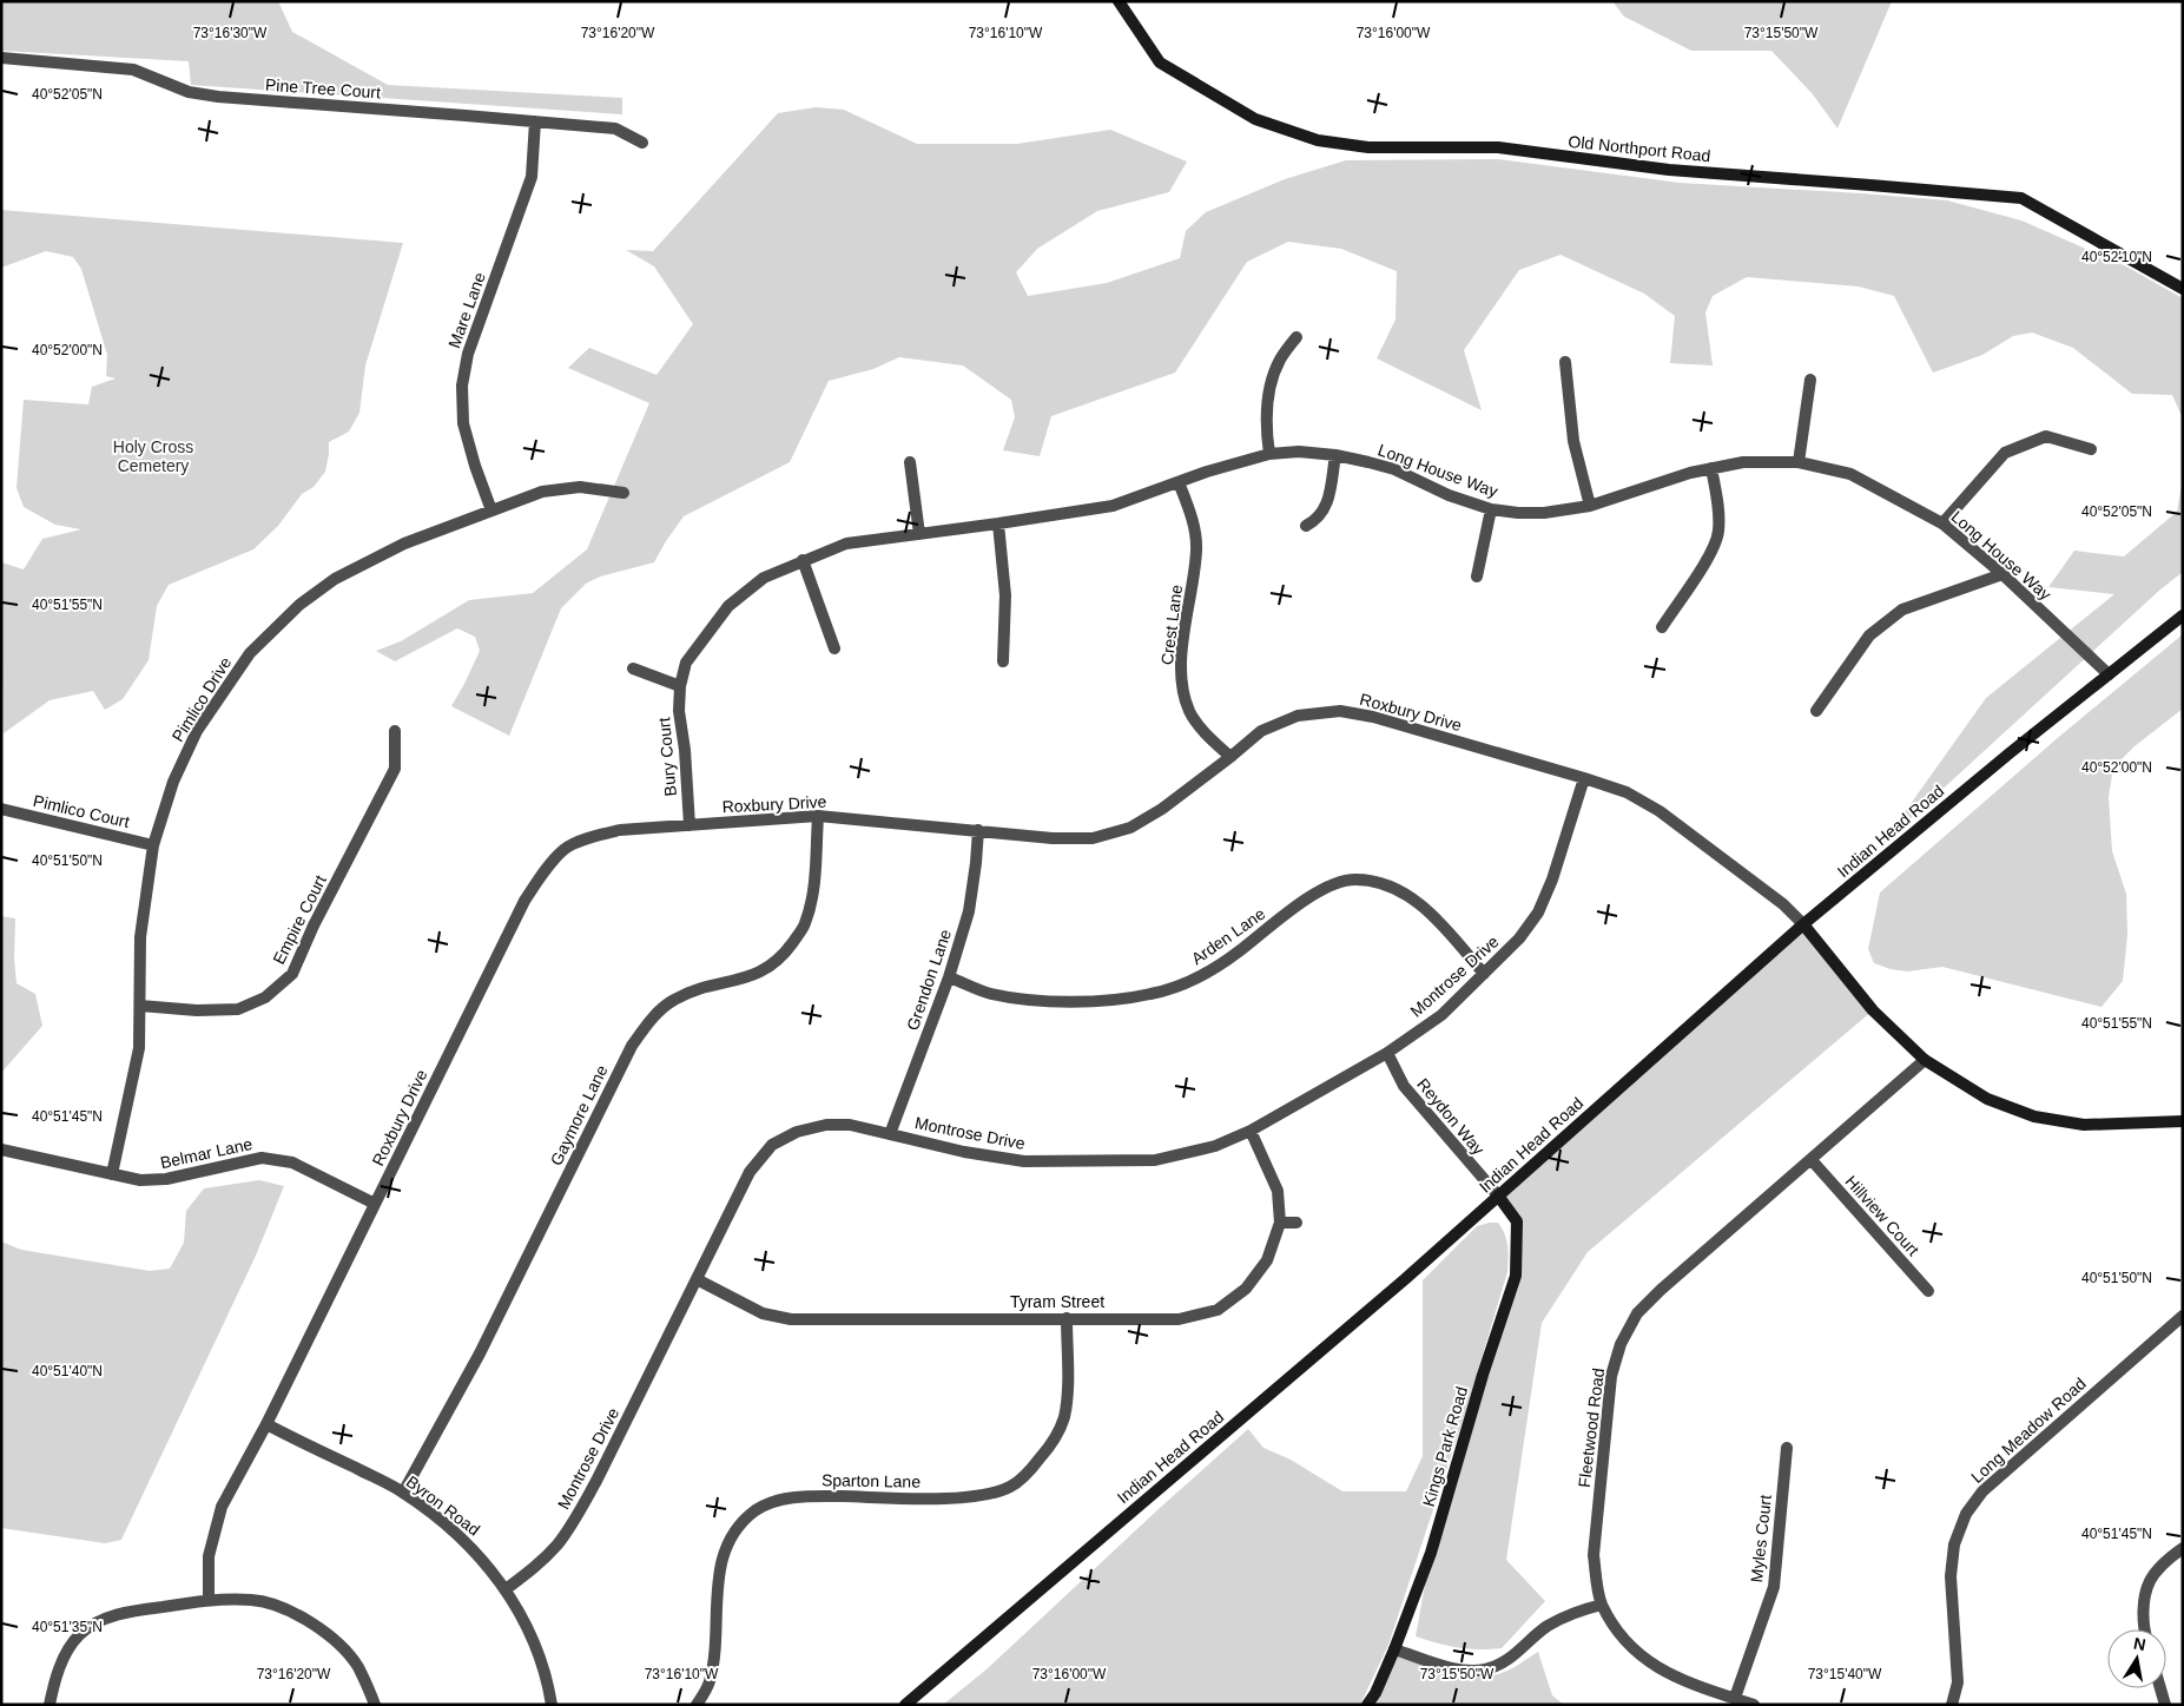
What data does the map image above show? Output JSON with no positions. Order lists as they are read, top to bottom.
{
  "streets": {
    "main road": ["Old Northport Road", "Indian Head Road", "Kings Park Road"],
    "street": [
      "Pine Tree Court",
      "Mare Lane",
      "Long House Way",
      "Crest Lane",
      "Pimlico Drive",
      "Roxbury Drive",
      "Bury Court",
      "Pimlico Court",
      "Empire Court",
      "Arden Lane",
      "Montrose Drive",
      "Grendon Lane",
      "Gaymore Lane",
      "Reydon Way",
      "Belmar Lane",
      "Hillview Court",
      "Tyram Street",
      "Fleetwood Road",
      "Long Meadow Road",
      "Sparton Lane",
      "Byron Road",
      "Myles Court"
    ]
  },
  "crossings": [
    ["Pine Tree Court", "Mare Lane"],
    ["Mare Lane", "Pimlico Drive"],
    ["Long House Way", "Crest Lane"],
    ["Long House Way", "Bury Court"],
    ["Long House Way", "Indian Head Road"],
    ["Crest Lane", "Roxbury Drive"],
    ["Pimlico Drive", "Pimlico Court"],
    ["Pimlico Drive", "Empire Court"],
    ["Pimlico Drive", "Belmar Lane"],
    ["Roxbury Drive", "Bury Court"],
    ["Roxbury Drive", "Indian Head Road"],
    ["Roxbury Drive", "Montrose Drive"],
    ["Roxbury Drive", "Grendon Lane"],
    ["Roxbury Drive", "Gaymore Lane"],
    ["Roxbury Drive", "Belmar Lane"],
    ["Roxbury Drive", "Byron Road"],
    ["Indian Head Road", "Reydon Way"],
    ["Indian Head Road", "Kings Park Road"],
    ["Arden Lane", "Montrose Drive"],
    ["Arden Lane", "Grendon Lane"],
    ["Montrose Drive", "Grendon Lane"],
    ["Montrose Drive", "Reydon Way"],
    ["Montrose Drive", "Tyram Street"],
    ["Montrose Drive", "Byron Road"],
    ["Gaymore Lane", "Byron Road"],
    ["Reydon Way", "Kings Park Road"],
    ["Hillview Court", "Fleetwood Road"],
    ["Tyram Street", "Sparton Lane"],
    ["Fleetwood Road", "Myles Court"]
  ],
  "parks": ["Holy Cross Cemetery"],
  "north": "top",
  "coordinates": [
    "73°16'30\"W",
    "73°16'20\"W",
    "73°16'10\"W",
    "73°16'00\"W",
    "73°15'50\"W",
    "40°52'05\"N",
    "40°52'10\"N",
    "40°52'00\"N",
    "40°51'55\"N",
    "40°51'50\"N",
    "40°51'45\"N",
    "40°51'40\"N",
    "40°51'35\"N",
    "73°15'40\"W"
  ]
}
